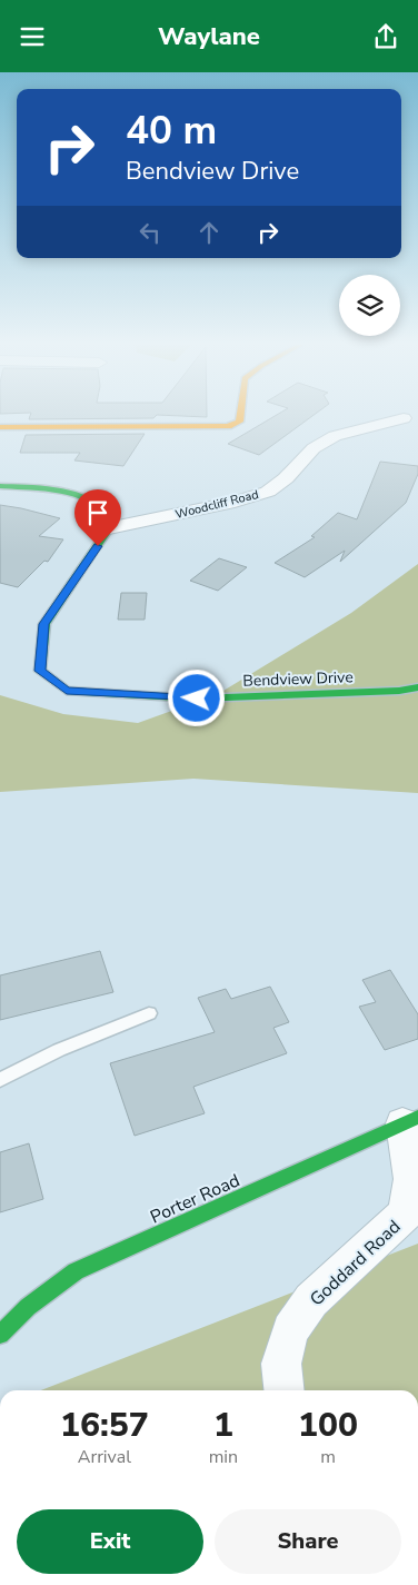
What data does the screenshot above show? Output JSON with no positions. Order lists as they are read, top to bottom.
{
  "streets": {
    "street": [
      "Woodcliff Road",
      "Bendview Drive",
      "Porter Road",
      "Goddard Road"
    ]
  },
  "crossings": [
    ["Woodcliff Road", "Bendview Drive"],
    ["Porter Road", "Goddard Road"]
  ],
  "page": {
    "header": "Waylane",
    "turn": ["40 m", "Bendview Drive"],
    "eta": [
      "16:57",
      "Arrival",
      "1",
      "min",
      "100",
      "m"
    ],
    "buttons": ["Exit", "Share"]
  }
}
